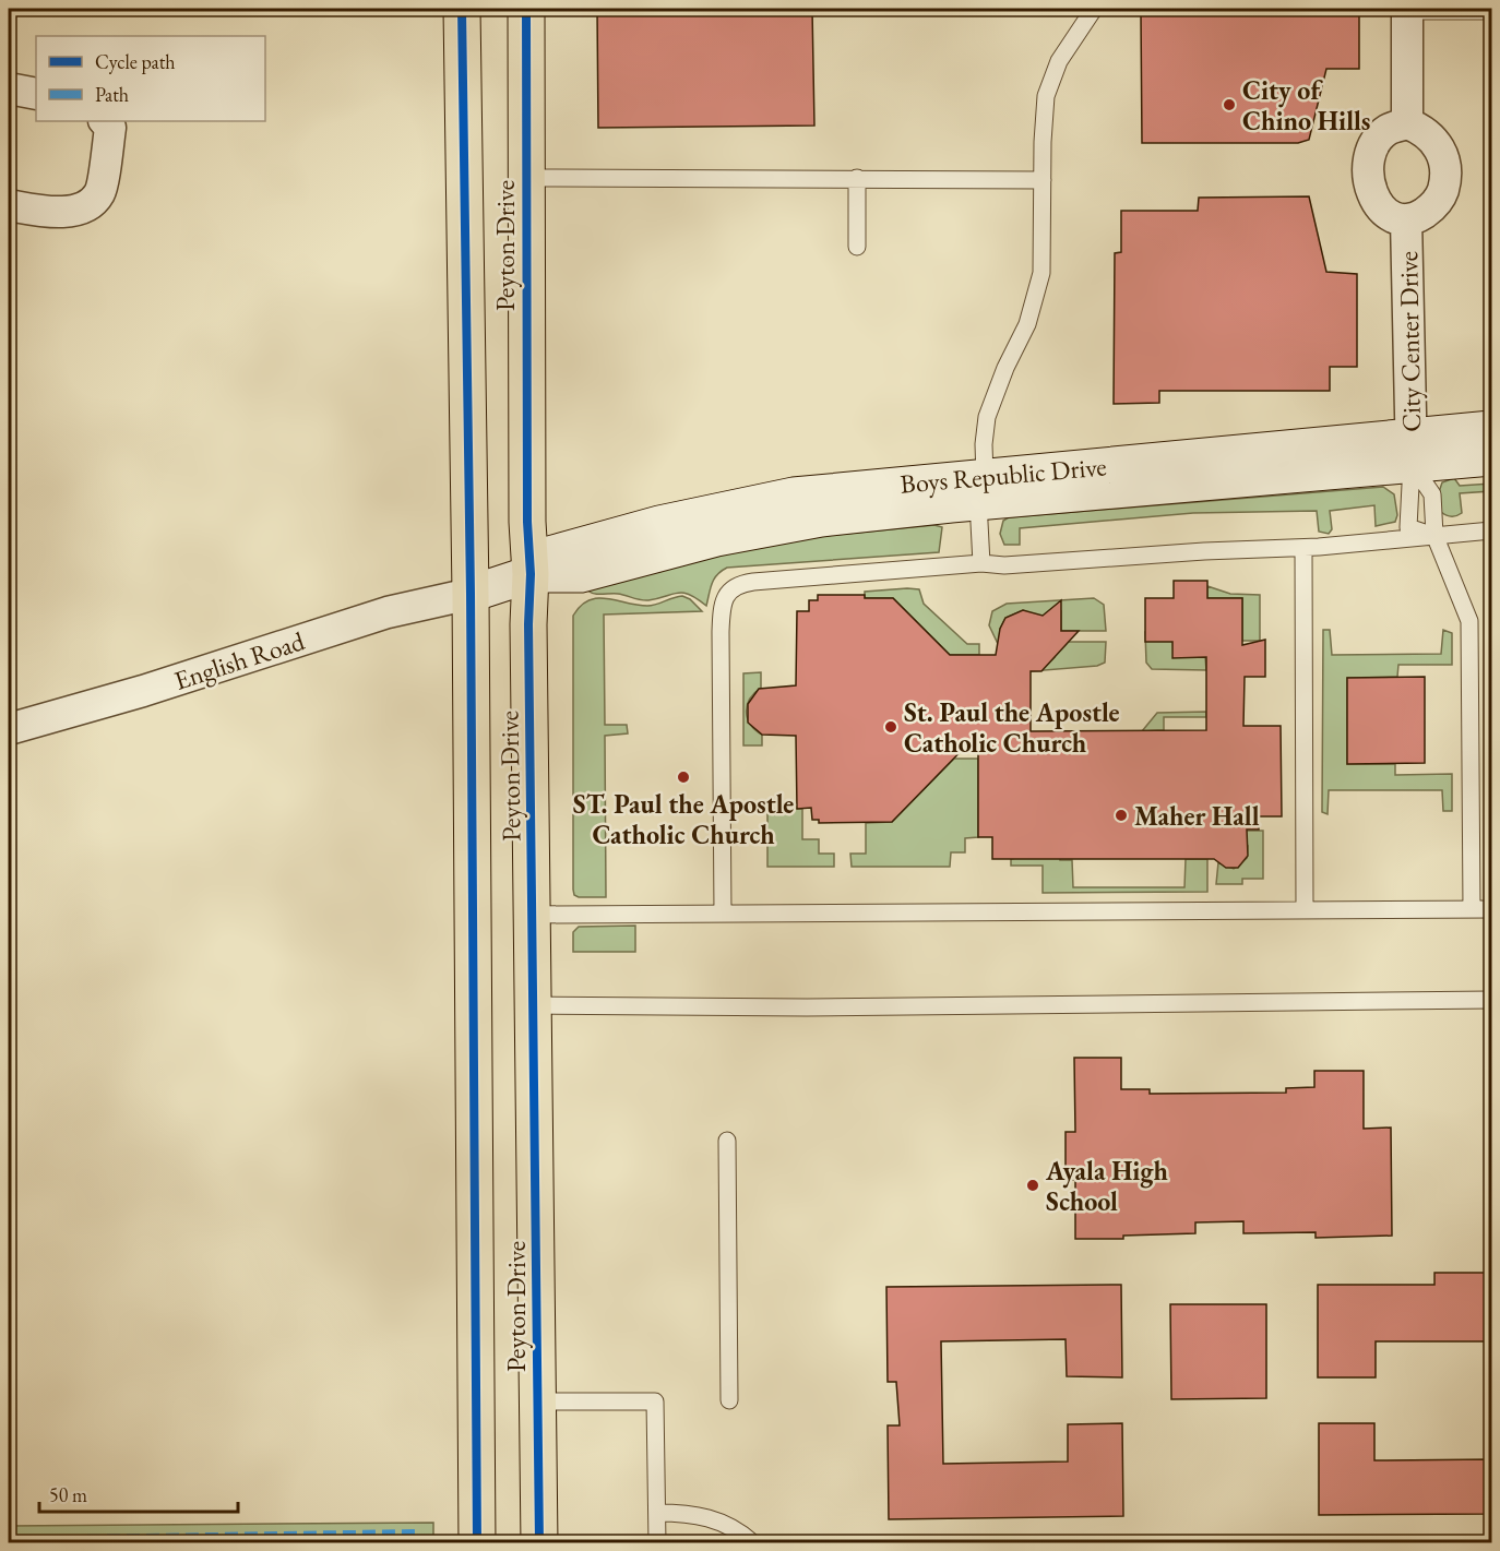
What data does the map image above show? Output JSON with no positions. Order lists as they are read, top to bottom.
{
  "streets": {
    "main road": ["Peyton Drive", "Boys Republic Drive"],
    "street": ["City Center Drive", "English Road"]
  },
  "crossings": [
    ["Peyton Drive", "Boys Republic Drive"],
    ["Peyton Drive", "English Road"],
    ["City Center Drive", "Boys Republic Drive"],
    ["Boys Republic Drive", "English Road"]
  ],
  "places": [
    "City of Chino Hills",
    "St. Paul the Apostle Catholic Church",
    "ST. Paul the Apostle Catholic Church",
    "Maher Hall",
    "Ayala High School"
  ],
  "legend": ["Cycle path", "Path"],
  "scale_bar": "50 m"
}
